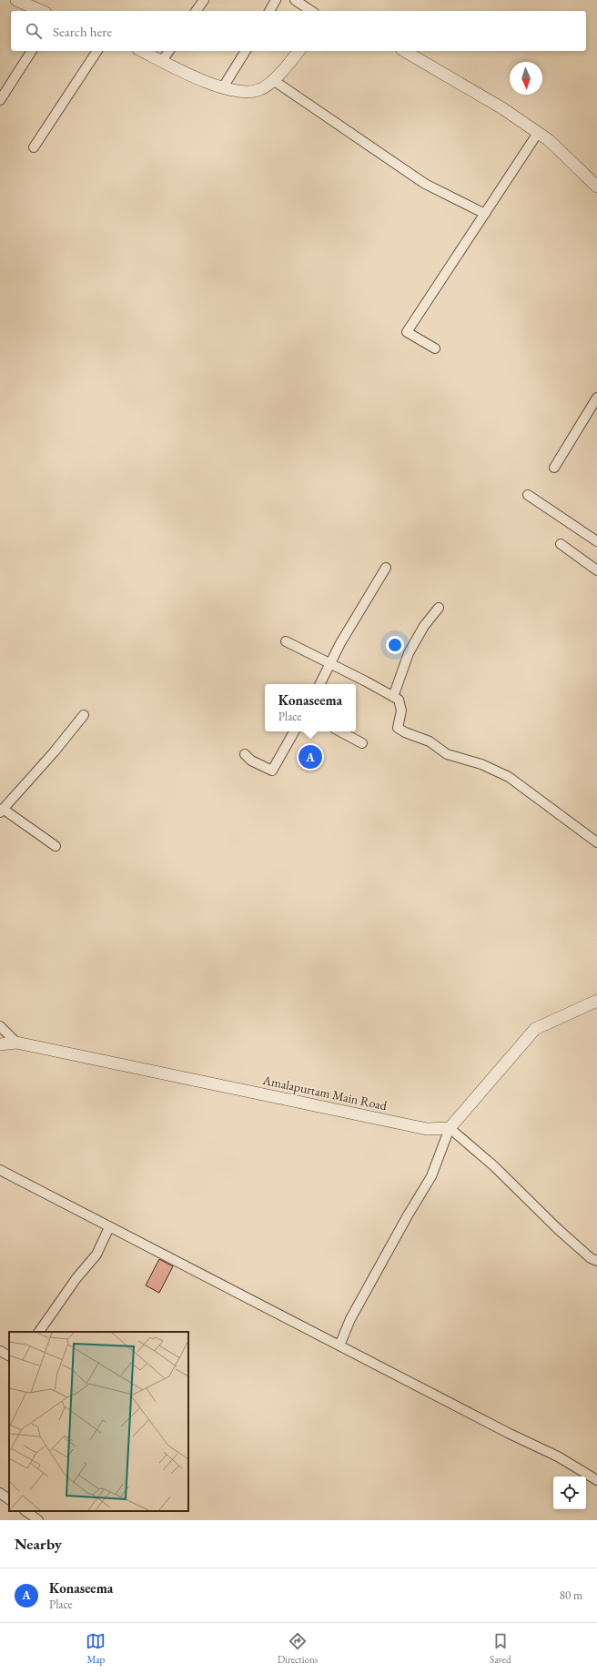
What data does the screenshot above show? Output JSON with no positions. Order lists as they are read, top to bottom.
{
  "streets": {
    "street": ["Amalapurtam Main Road"]
  },
  "north": "bottom",
  "page": {
    "search": "Search here",
    "popup": ["Konaseema", "Place"],
    "pins": "A",
    "heading": "Nearby",
    "list": [
      {
        "mark": "A",
        "name": "Konaseema",
        "note": "Place",
        "value": "80 m"
      }
    ],
    "nav": ["Map", "Directions", "Saved"]
  }
}
